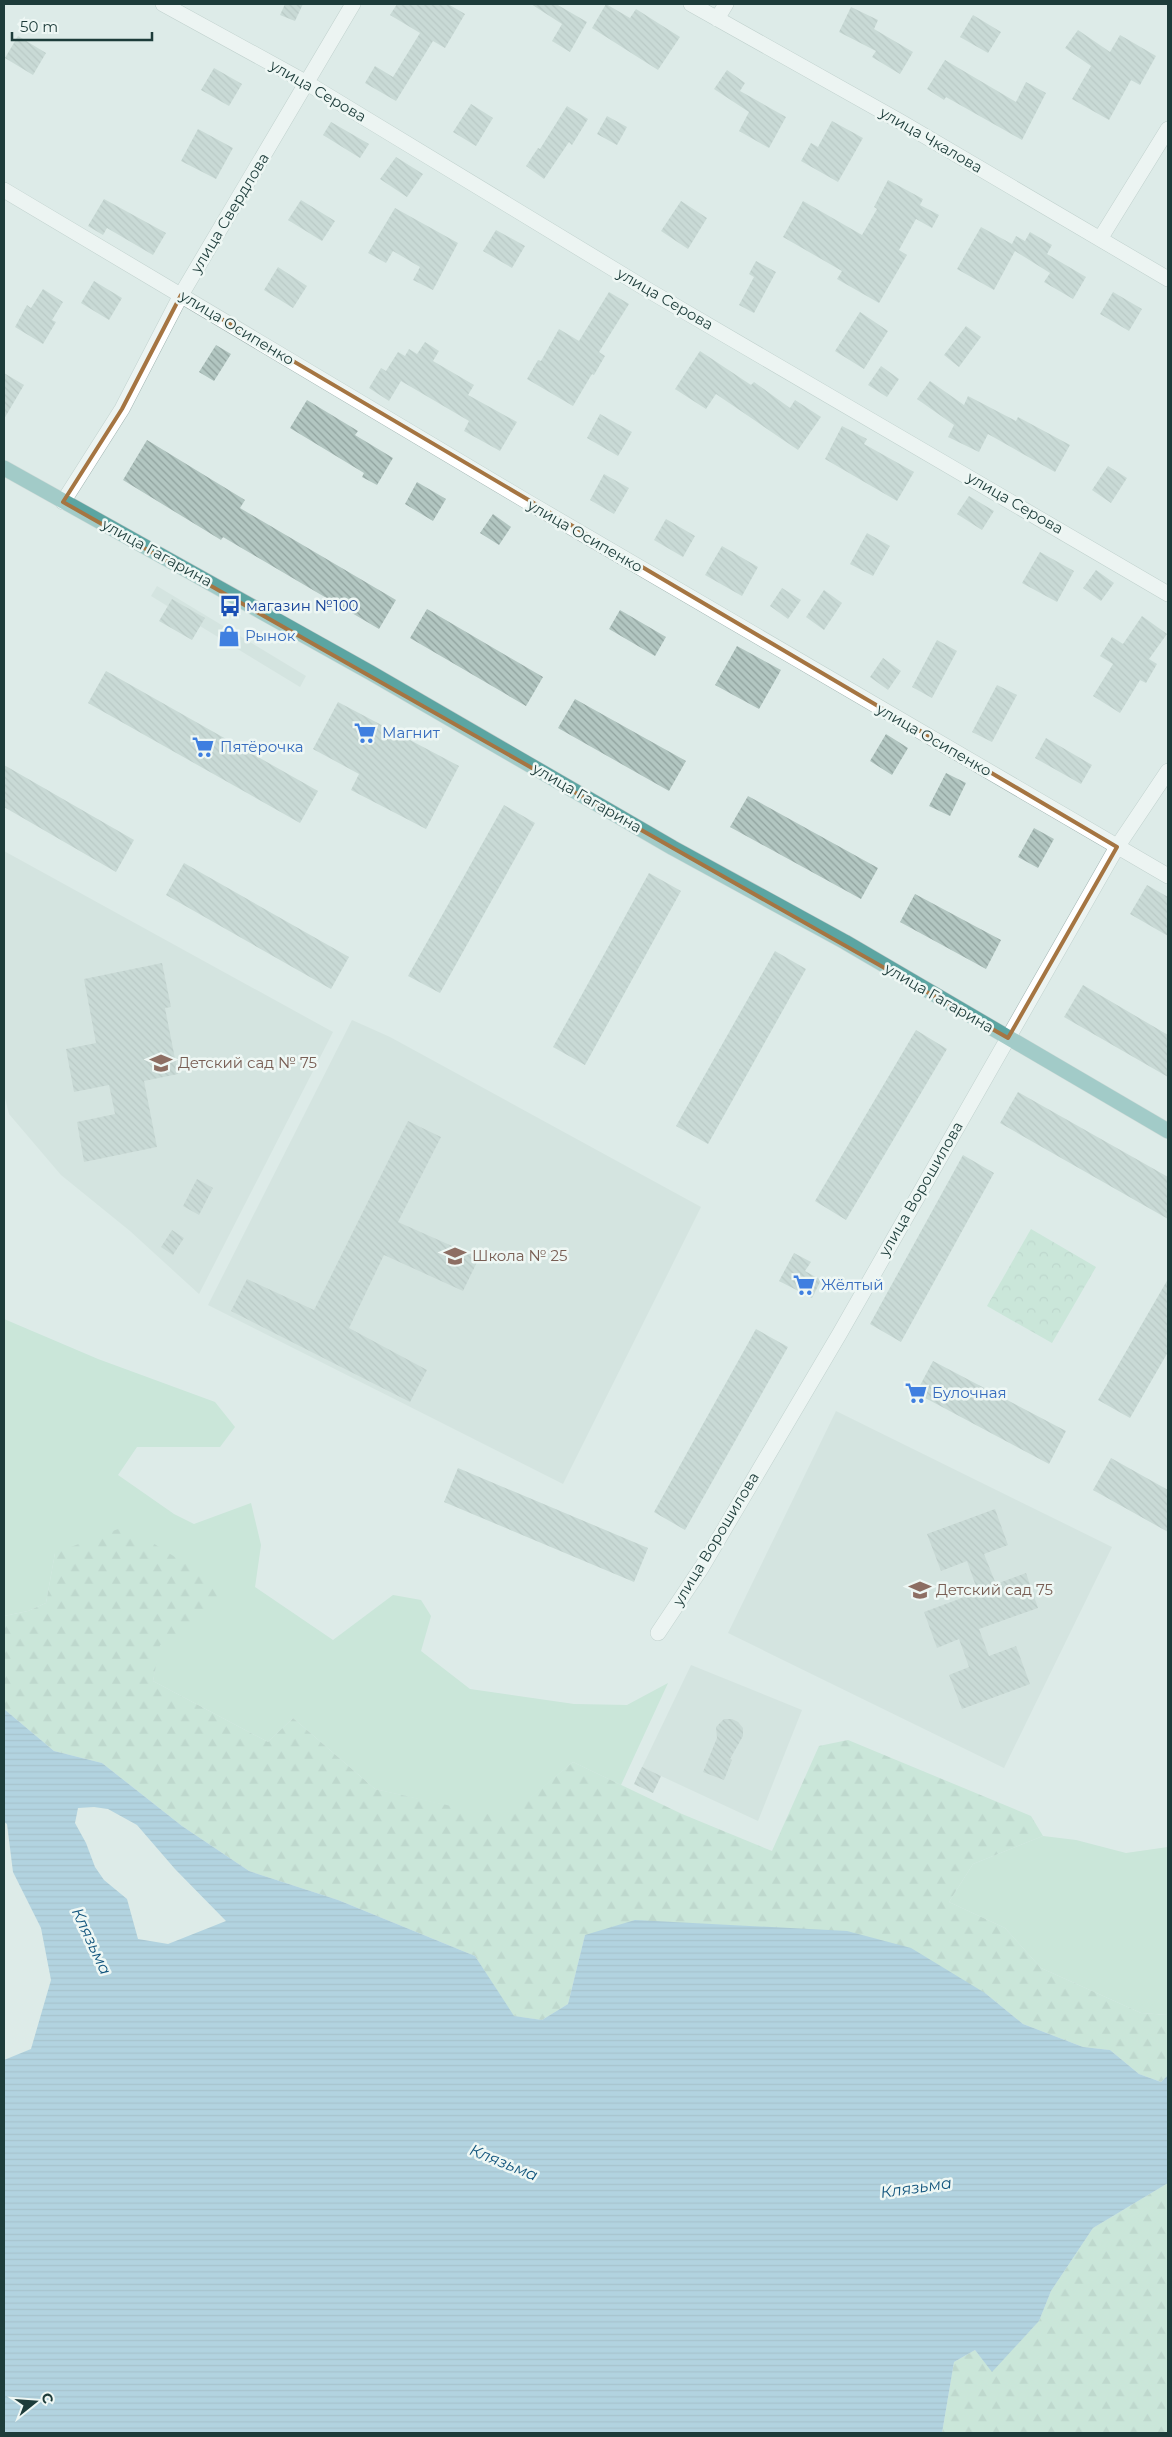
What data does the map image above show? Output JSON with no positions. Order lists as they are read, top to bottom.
{
  "streets": {
    "main road": ["улица Гагарина"],
    "street": [
      "улица Серова",
      "улица Чкалова",
      "улица Свердлова",
      "улица Осипенко",
      "улица Ворошилова"
    ]
  },
  "crossings": [
    ["улица Серова", "улица Свердлова"],
    ["улица Свердлова", "улица Осипенко"],
    ["улица Свердлова", "улица Гагарина"],
    ["улица Осипенко", "улица Ворошилова"],
    ["улица Гагарина", "улица Ворошилова"]
  ],
  "water": ["Клязьма"],
  "places": {
    "bus stop": ["магазин №100"],
    "shop": ["Рынок"],
    "supermarket": [
      "Магнит",
      "Пятёрочка",
      "Жёлтый",
      "Булочная"
    ],
    "school or university": ["Детский сад № 75", "Школа № 25", "Детский сад 75"]
  },
  "scale_bar": "50 m",
  "north": "right"
}
